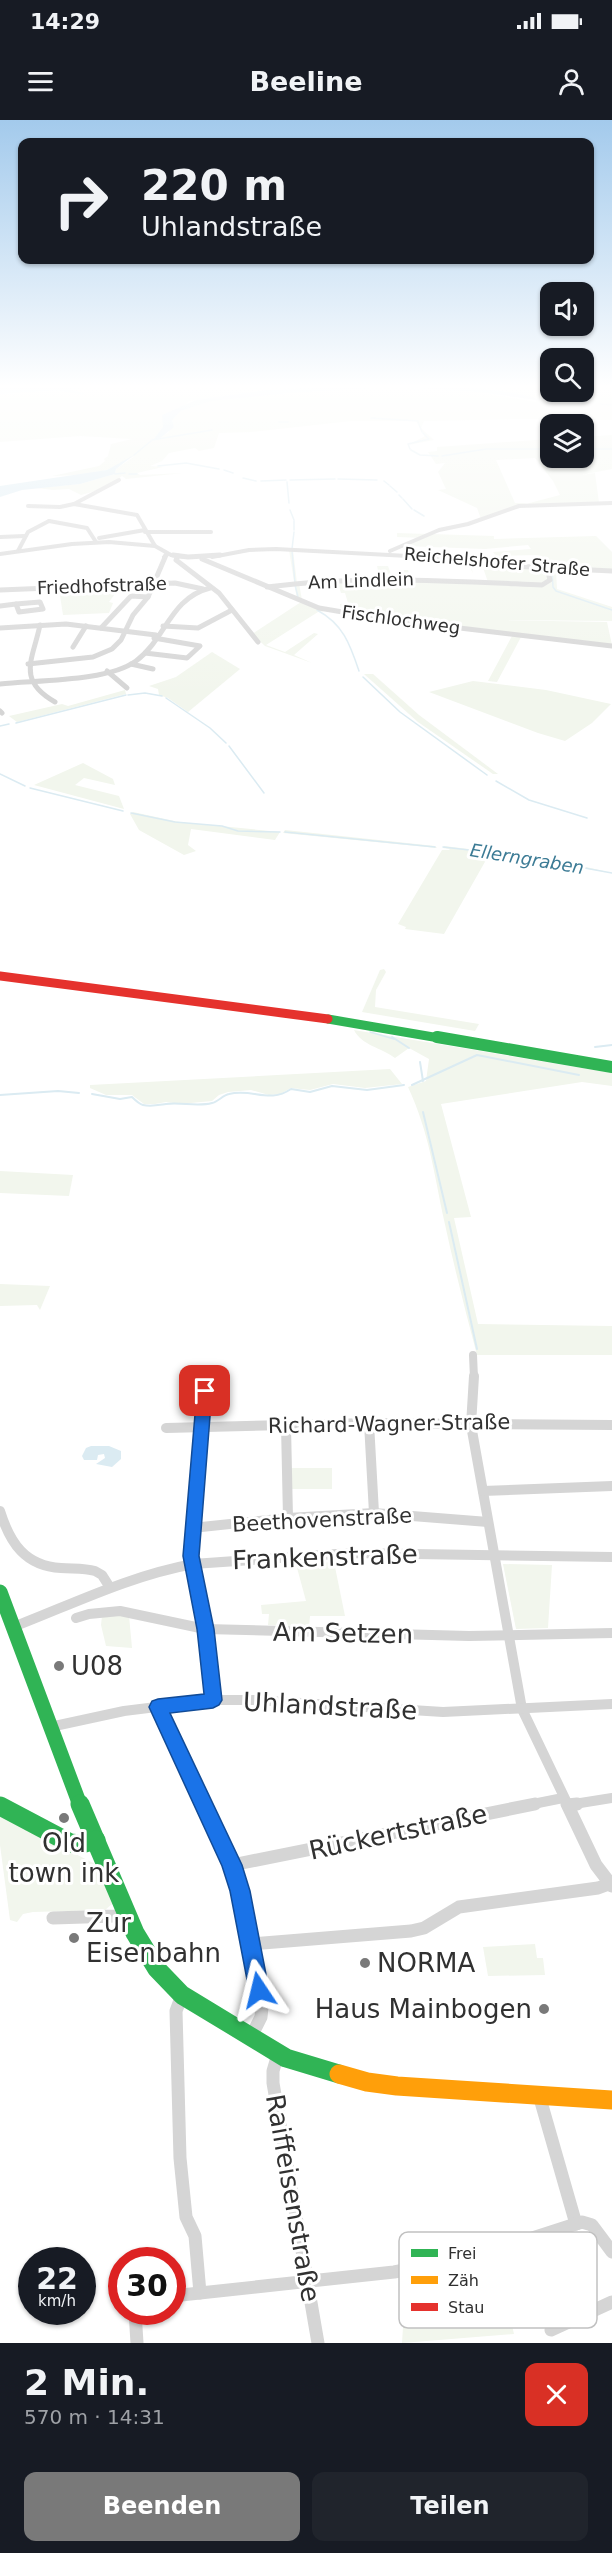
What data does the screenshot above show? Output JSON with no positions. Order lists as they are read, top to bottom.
{
  "streets": {
    "street": [
      "Reichelshofer Straße",
      "Am Lindlein",
      "Friedhofstraße",
      "Fischlochweg",
      "Richard-Wagner-Straße",
      "Beethovenstraße",
      "Frankenstraße",
      "Am Setzen",
      "Uhlandstraße",
      "Rückertstraße",
      "Raiffeisenstraße"
    ]
  },
  "crossings": [
    ["Reichelshofer Straße", "Am Lindlein"],
    ["Reichelshofer Straße", "Fischlochweg"],
    ["Am Lindlein", "Fischlochweg"]
  ],
  "water": ["Ellerngraben"],
  "places": [
    "U08",
    "Old town ink",
    "Zur Eisenbahn",
    "NORMA",
    "Haus Mainbogen"
  ],
  "legend": ["Frei", "Zäh", "Stau"],
  "page": {
    "status": "14:29",
    "header": "Beeline",
    "turn": ["220 m", "Uhlandstraße"],
    "speed": "22 km/h",
    "limit": "30",
    "heading": ["2 Min.", "570 m · 14:31"],
    "buttons": ["Beenden", "Teilen"]
  }
}
